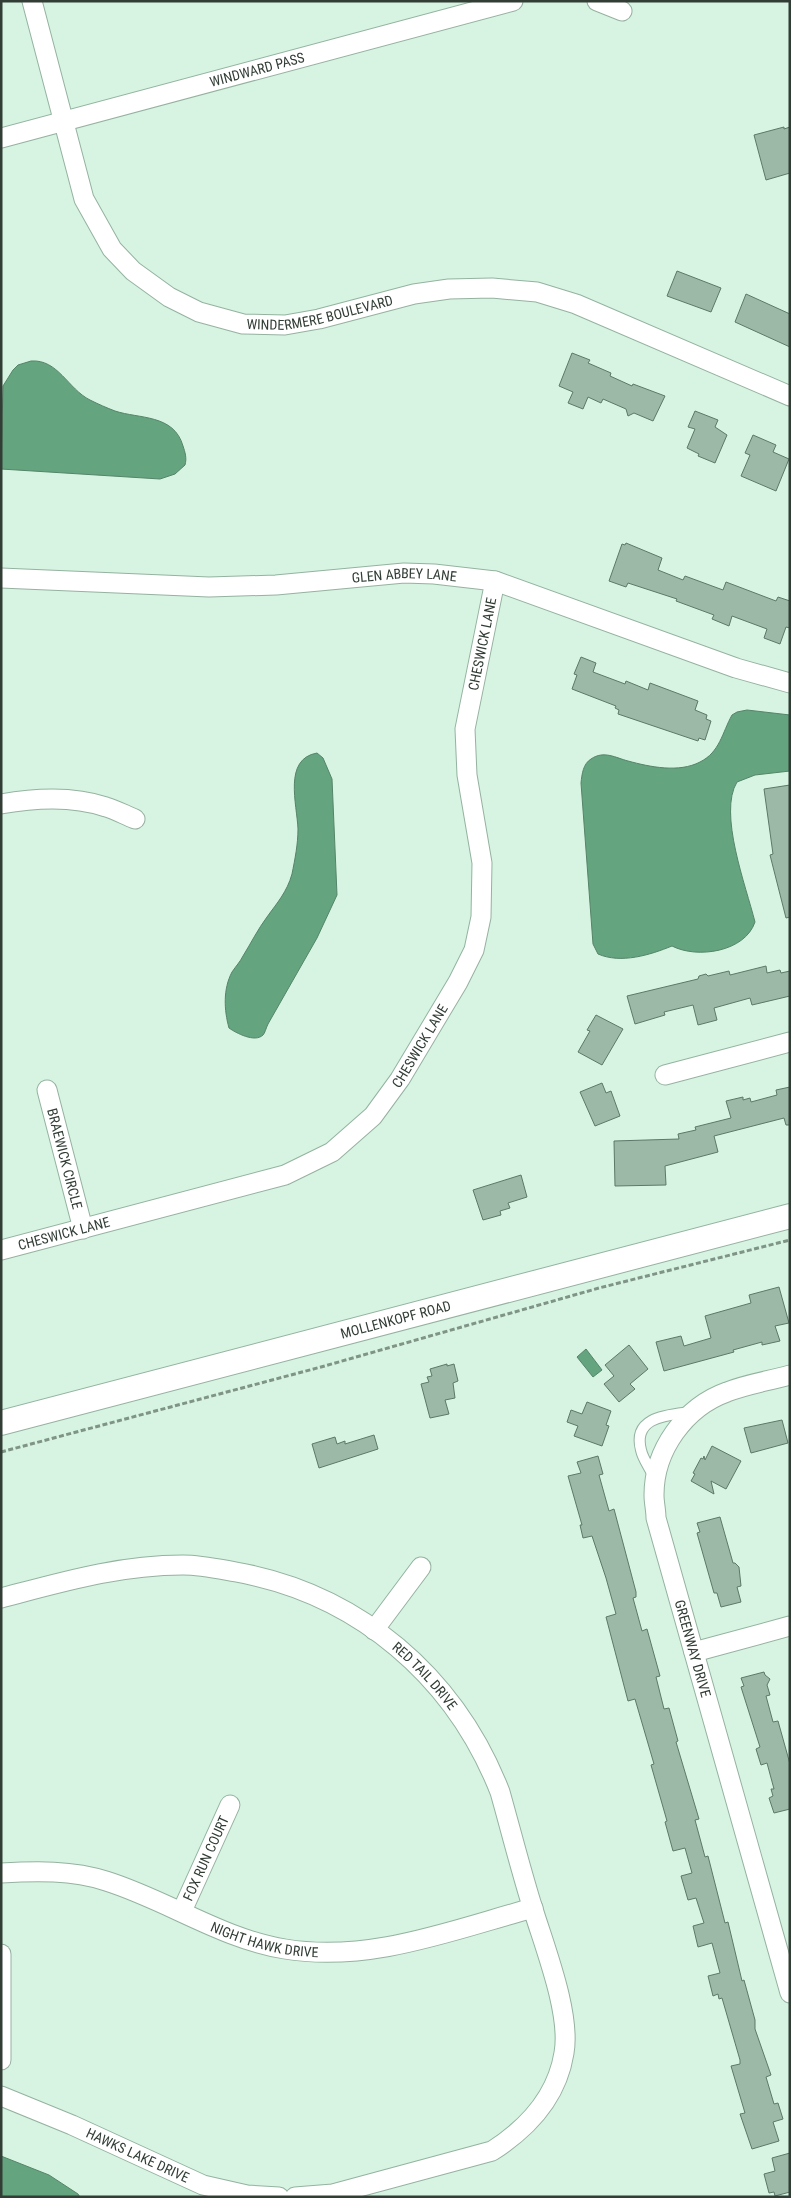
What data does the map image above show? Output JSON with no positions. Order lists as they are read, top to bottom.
{
  "streets": {
    "street": [
      "WINDWARD PASS",
      "WINDERMERE BOULEVARD",
      "GLEN ABBEY LANE",
      "CHESWICK LANE",
      "BRAEWICK CIRCLE",
      "MOLLENKOPF ROAD",
      "GREENWAY DRIVE",
      "RED TAIL DRIVE",
      "FOX RUN COURT",
      "NIGHT HAWK DRIVE",
      "HAWKS LAKE DRIVE"
    ]
  },
  "crossings": [
    ["WINDWARD PASS", "WINDERMERE BOULEVARD"],
    ["GLEN ABBEY LANE", "CHESWICK LANE"],
    ["CHESWICK LANE", "BRAEWICK CIRCLE"],
    ["RED TAIL DRIVE", "NIGHT HAWK DRIVE"],
    ["FOX RUN COURT", "NIGHT HAWK DRIVE"]
  ]
}
